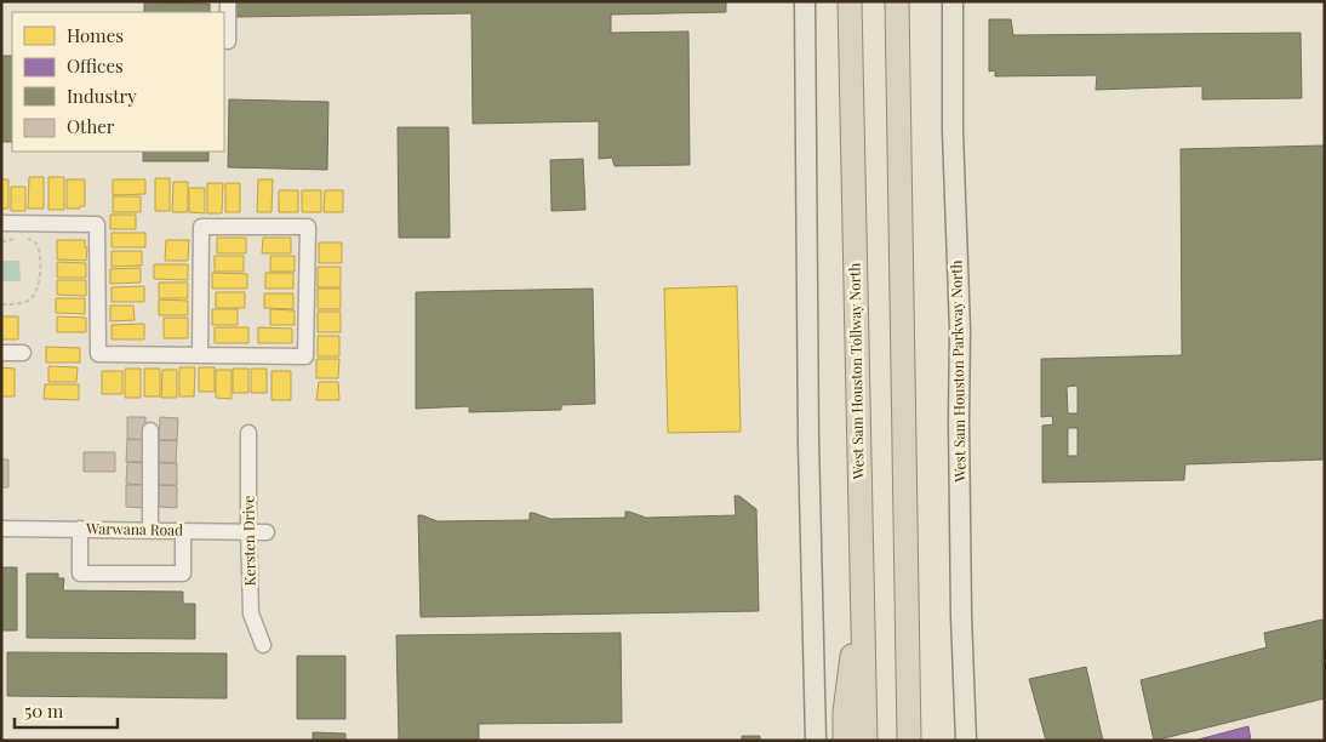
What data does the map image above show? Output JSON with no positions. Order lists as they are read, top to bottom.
{
  "streets": {
    "highway": ["West Sam Houston Tollway North"],
    "main road": ["West Sam Houston Parkway North"],
    "street": ["Warwana Road", "Kersten Drive"]
  },
  "crossings": [
    ["Warwana Road", "Kersten Drive"]
  ],
  "legend": [
    "Homes",
    "Offices",
    "Industry",
    "Other"
  ],
  "scale_bar": "50 m"
}
